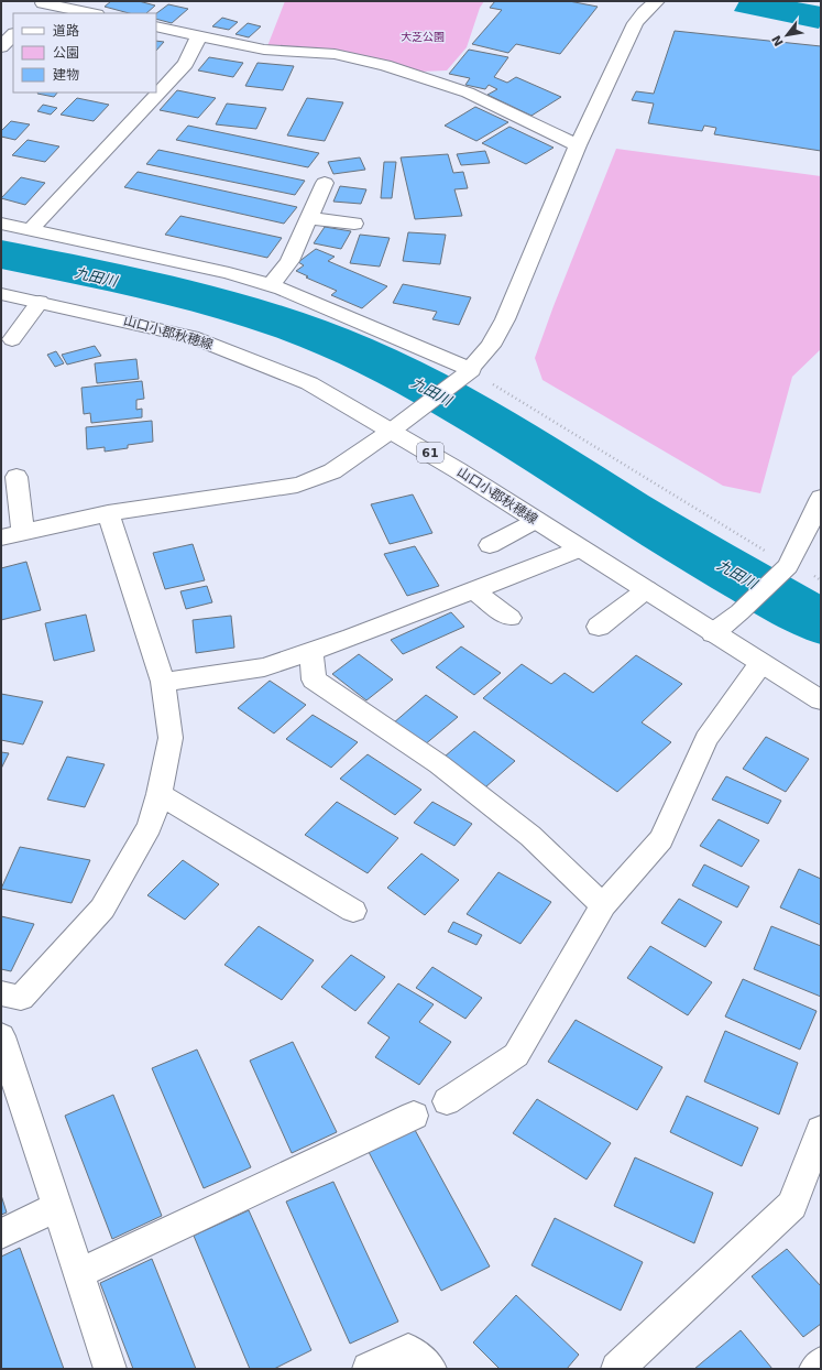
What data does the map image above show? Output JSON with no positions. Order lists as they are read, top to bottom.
{
  "streets": {
    "street": ["山口小郡秋穂線", "61"]
  },
  "water": ["九田川"],
  "parks": ["大芝公園"],
  "legend": ["道路", "公園", "建物"],
  "north": "bottom left"
}
